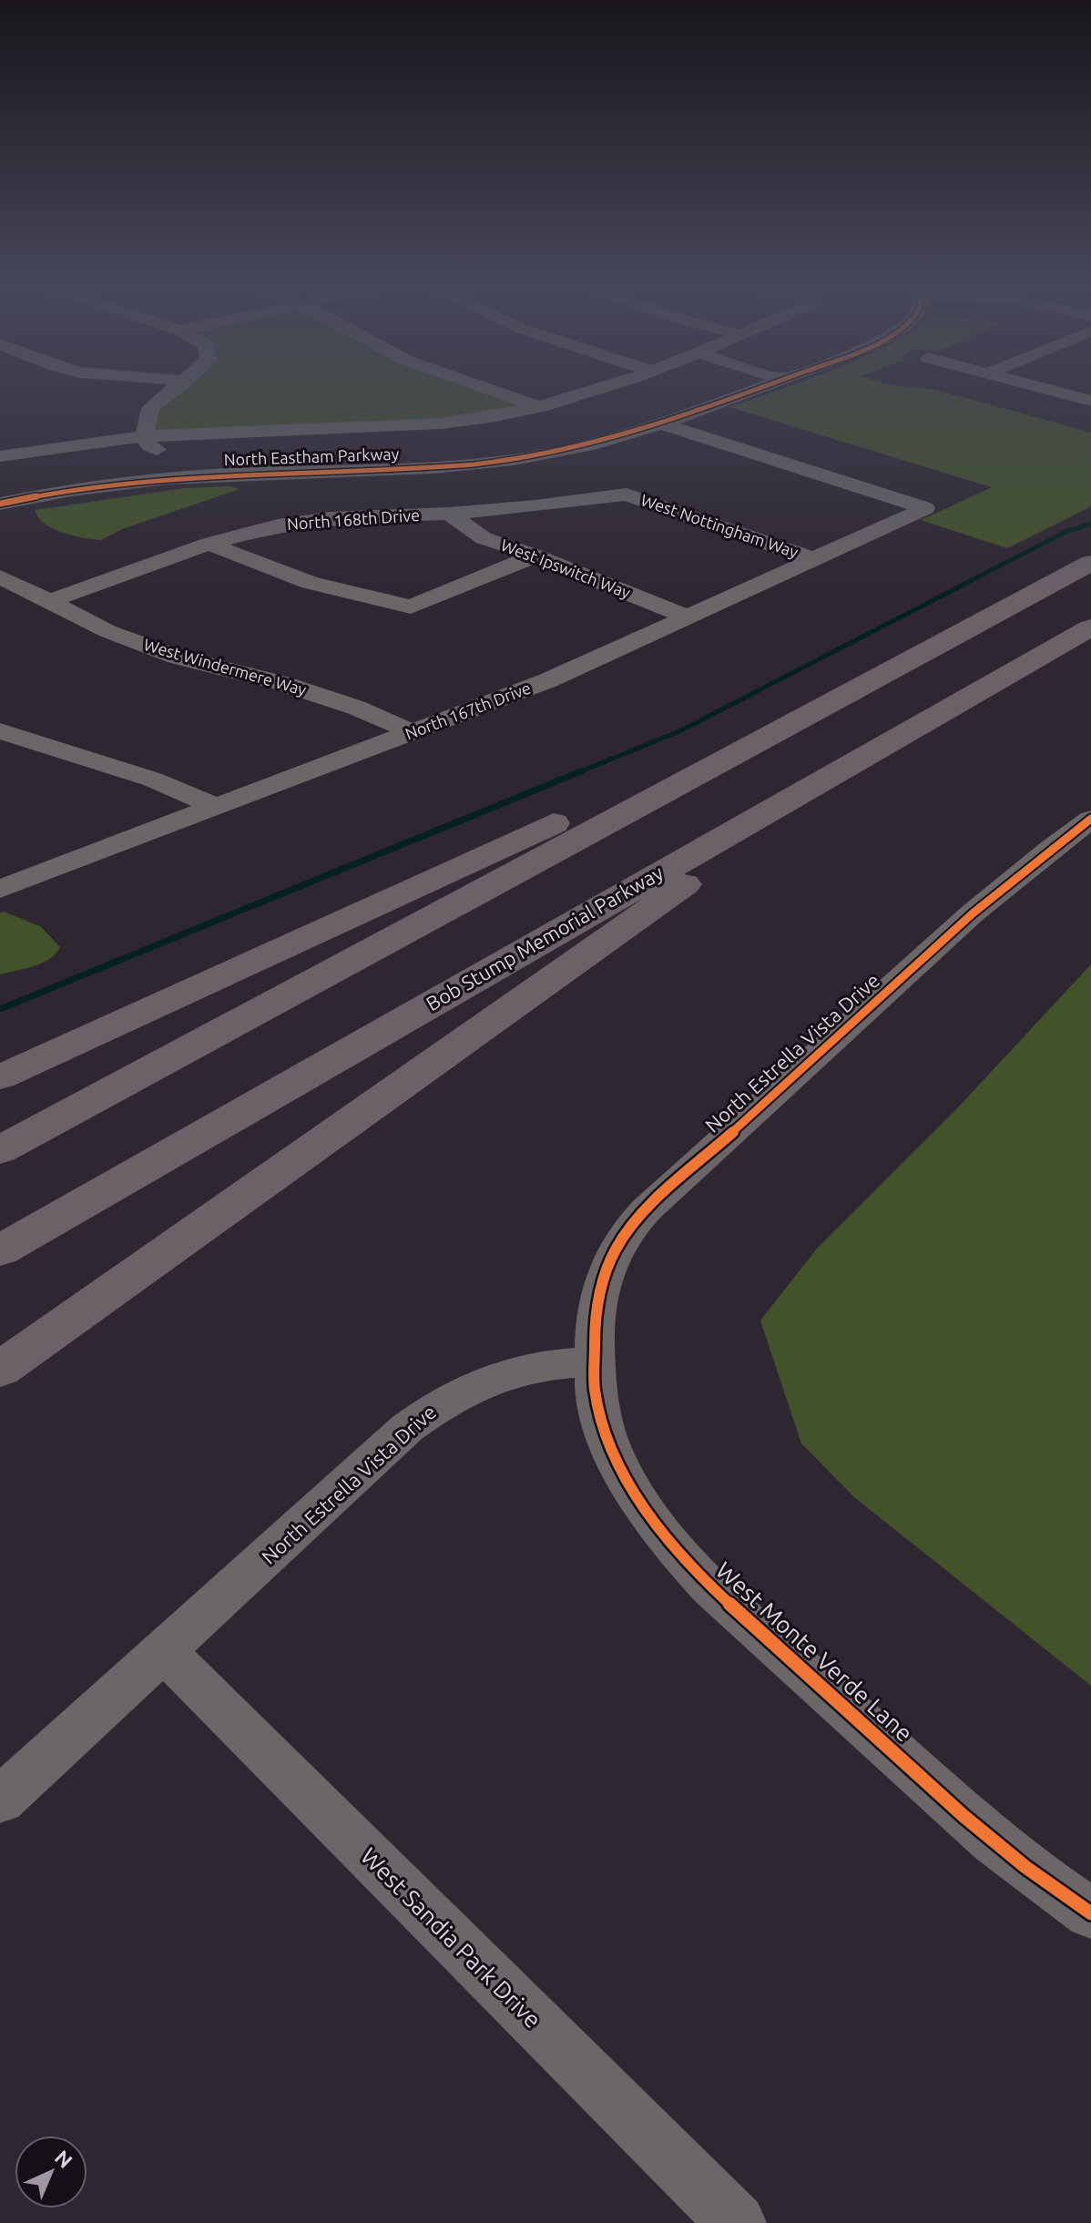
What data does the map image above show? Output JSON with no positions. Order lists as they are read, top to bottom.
{
  "streets": {
    "highway": ["Bob Stump Memorial Parkway"],
    "street": [
      "North Eastham Parkway",
      "North 168th Drive",
      "West Nottingham Way",
      "West Ipswitch Way",
      "West Windermere Way",
      "North 167th Drive",
      "North Estrella Vista Drive",
      "West Monte Verde Lane",
      "West Sandia Park Drive"
    ]
  },
  "crossings": [
    ["North Eastham Parkway", "North 167th Drive"],
    ["North 168th Drive", "West Nottingham Way"],
    ["North 168th Drive", "West Ipswitch Way"],
    ["North 168th Drive", "West Windermere Way"],
    ["West Nottingham Way", "North 167th Drive"],
    ["West Ipswitch Way", "North 167th Drive"],
    ["West Windermere Way", "North 167th Drive"],
    ["North Estrella Vista Drive", "West Monte Verde Lane"],
    ["North Estrella Vista Drive", "West Sandia Park Drive"]
  ],
  "north": "top right"
}
